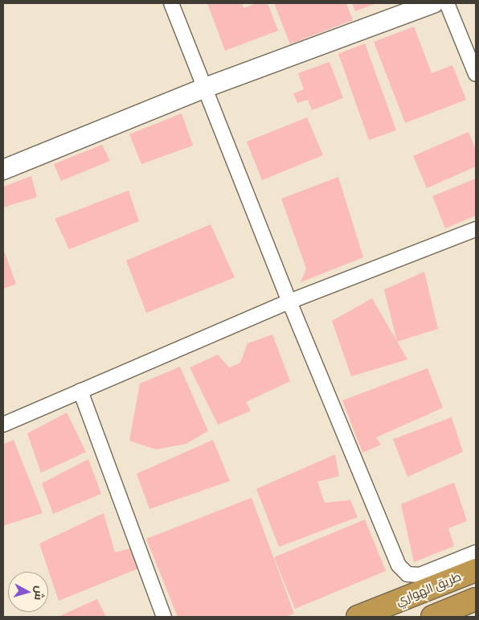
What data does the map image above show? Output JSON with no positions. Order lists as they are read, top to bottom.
{
  "streets": {
    "highway": ["طريق الهواري"]
  },
  "north": "right"
}
